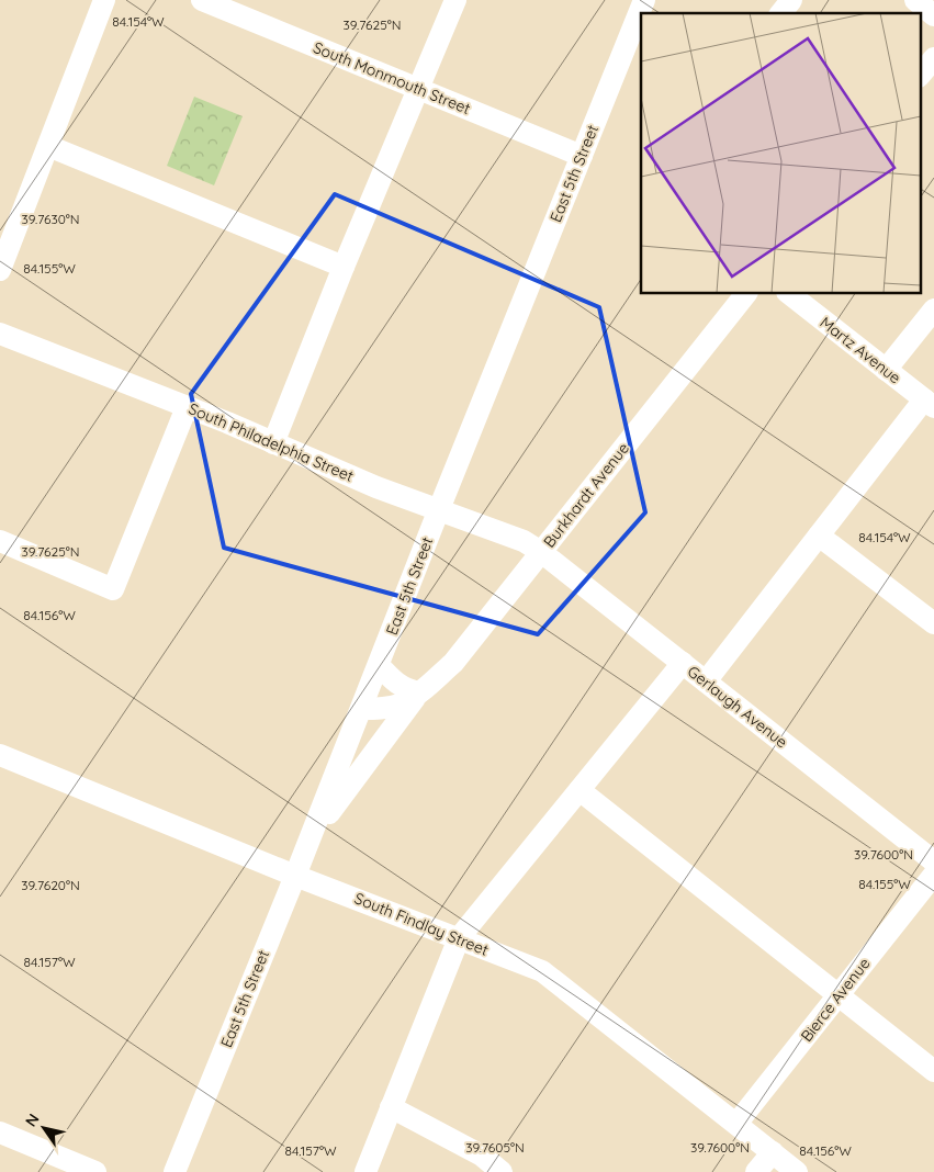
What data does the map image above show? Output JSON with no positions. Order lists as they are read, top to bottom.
{
  "streets": {
    "street": [
      "South Monmouth Street",
      "East 5th Street",
      "Martz Avenue",
      "South Philadelphia Street",
      "Burkhardt Avenue",
      "Gerlaugh Avenue",
      "South Findlay Street",
      "Bierce Avenue"
    ]
  },
  "crossings": [
    ["South Monmouth Street", "East 5th Street"],
    ["East 5th Street", "South Philadelphia Street"],
    ["East 5th Street", "Burkhardt Avenue"],
    ["East 5th Street", "South Findlay Street"],
    ["South Philadelphia Street", "Burkhardt Avenue"],
    ["South Philadelphia Street", "Gerlaugh Avenue"],
    ["Burkhardt Avenue", "Gerlaugh Avenue"],
    ["South Findlay Street", "Bierce Avenue"]
  ],
  "north": "top left",
  "coordinates": [
    "84.154°W",
    "39.7625°N",
    "39.7630°N",
    "84.155°W",
    "84.156°W",
    "39.7600°N",
    "39.7620°N",
    "84.157°W",
    "39.7605°N"
  ]
}
